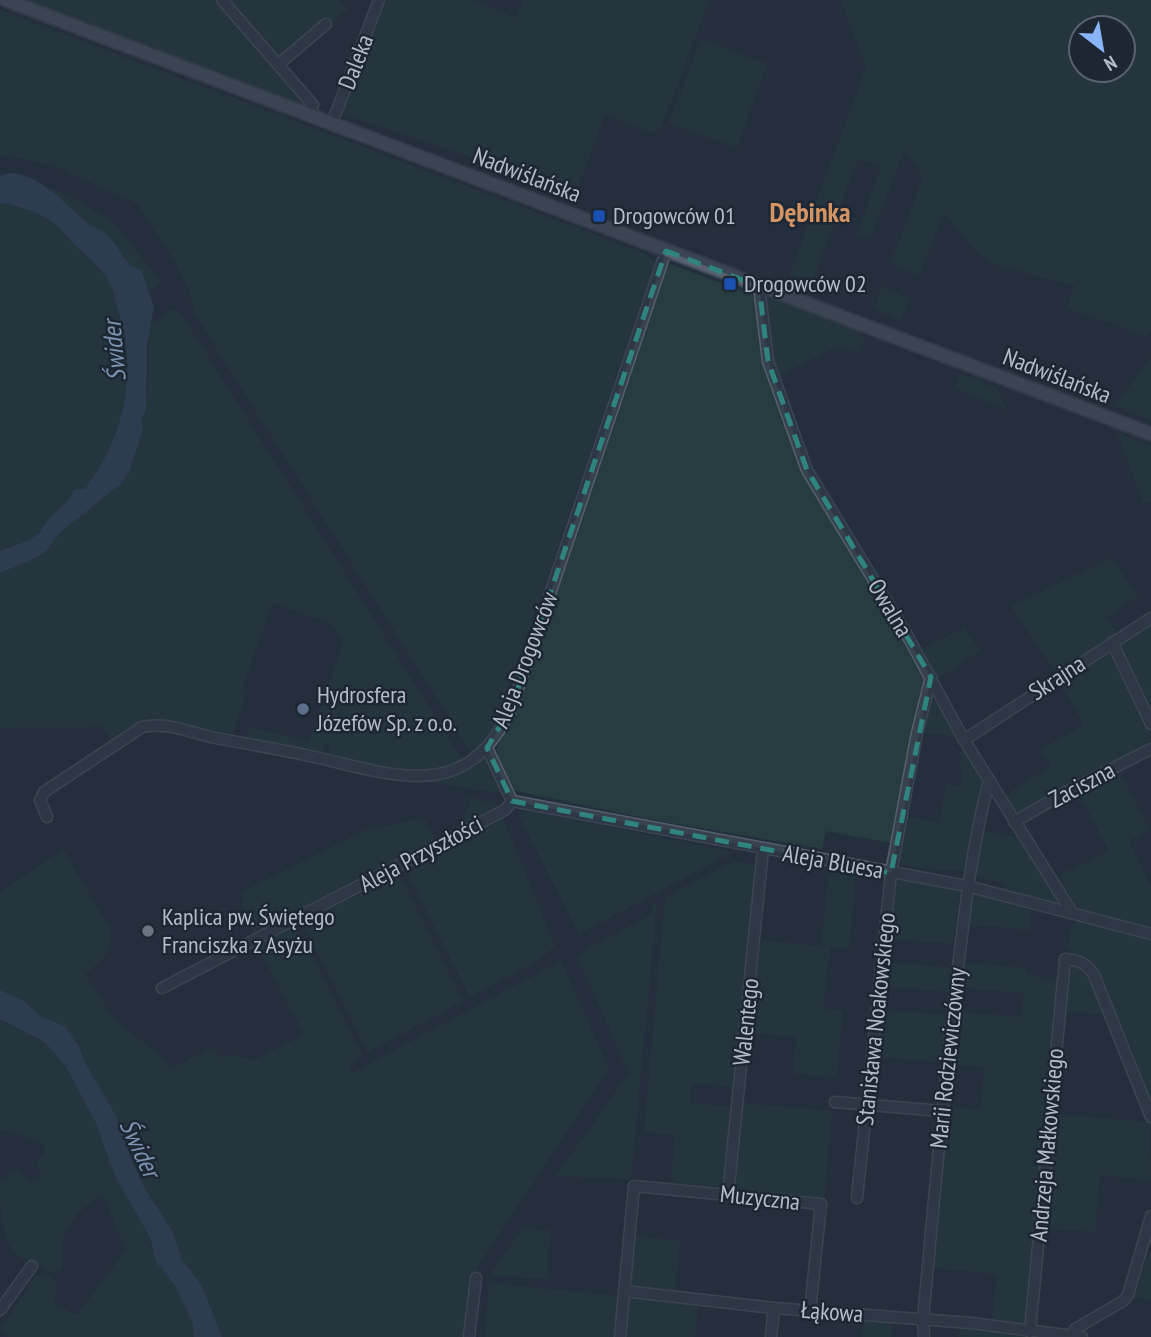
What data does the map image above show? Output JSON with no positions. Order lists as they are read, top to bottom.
{
  "streets": {
    "main road": ["Nadwiślańska"],
    "street": [
      "Daleka",
      "Owalna",
      "Aleja Drogowców",
      "Skrajna",
      "Zaciszna",
      "Aleja Przyszłości",
      "Aleja Bluesa",
      "Stanisława Noakowskiego",
      "Walentego",
      "Marii Rodziewiczówny",
      "Andrzeja Małkowskiego",
      "Muzyczna",
      "Łąkowa"
    ]
  },
  "crossings": [
    ["Daleka", "Nadwiślańska"],
    ["Nadwiślańska", "Owalna"],
    ["Nadwiślańska", "Aleja Drogowców"],
    ["Owalna", "Skrajna"],
    ["Owalna", "Zaciszna"],
    ["Owalna", "Aleja Bluesa"],
    ["Owalna", "Stanisława Noakowskiego"],
    ["Owalna", "Marii Rodziewiczówny"],
    ["Aleja Przyszłości", "Aleja Bluesa"],
    ["Aleja Bluesa", "Stanisława Noakowskiego"],
    ["Aleja Bluesa", "Walentego"],
    ["Aleja Bluesa", "Marii Rodziewiczówny"],
    ["Walentego", "Muzyczna"],
    ["Marii Rodziewiczówny", "Łąkowa"],
    ["Andrzeja Małkowskiego", "Łąkowa"],
    ["Muzyczna", "Łąkowa"]
  ],
  "districts": ["Dębinka"],
  "water": ["Świder"],
  "places": {
    "transit": ["Drogowców 01", "Drogowców 02"],
    "other": ["Hydrosfera Józefów Sp. z o.o.", "Kaplica pw. Świętego Franciszka z Asyżu"]
  },
  "north": "bottom right"
}
